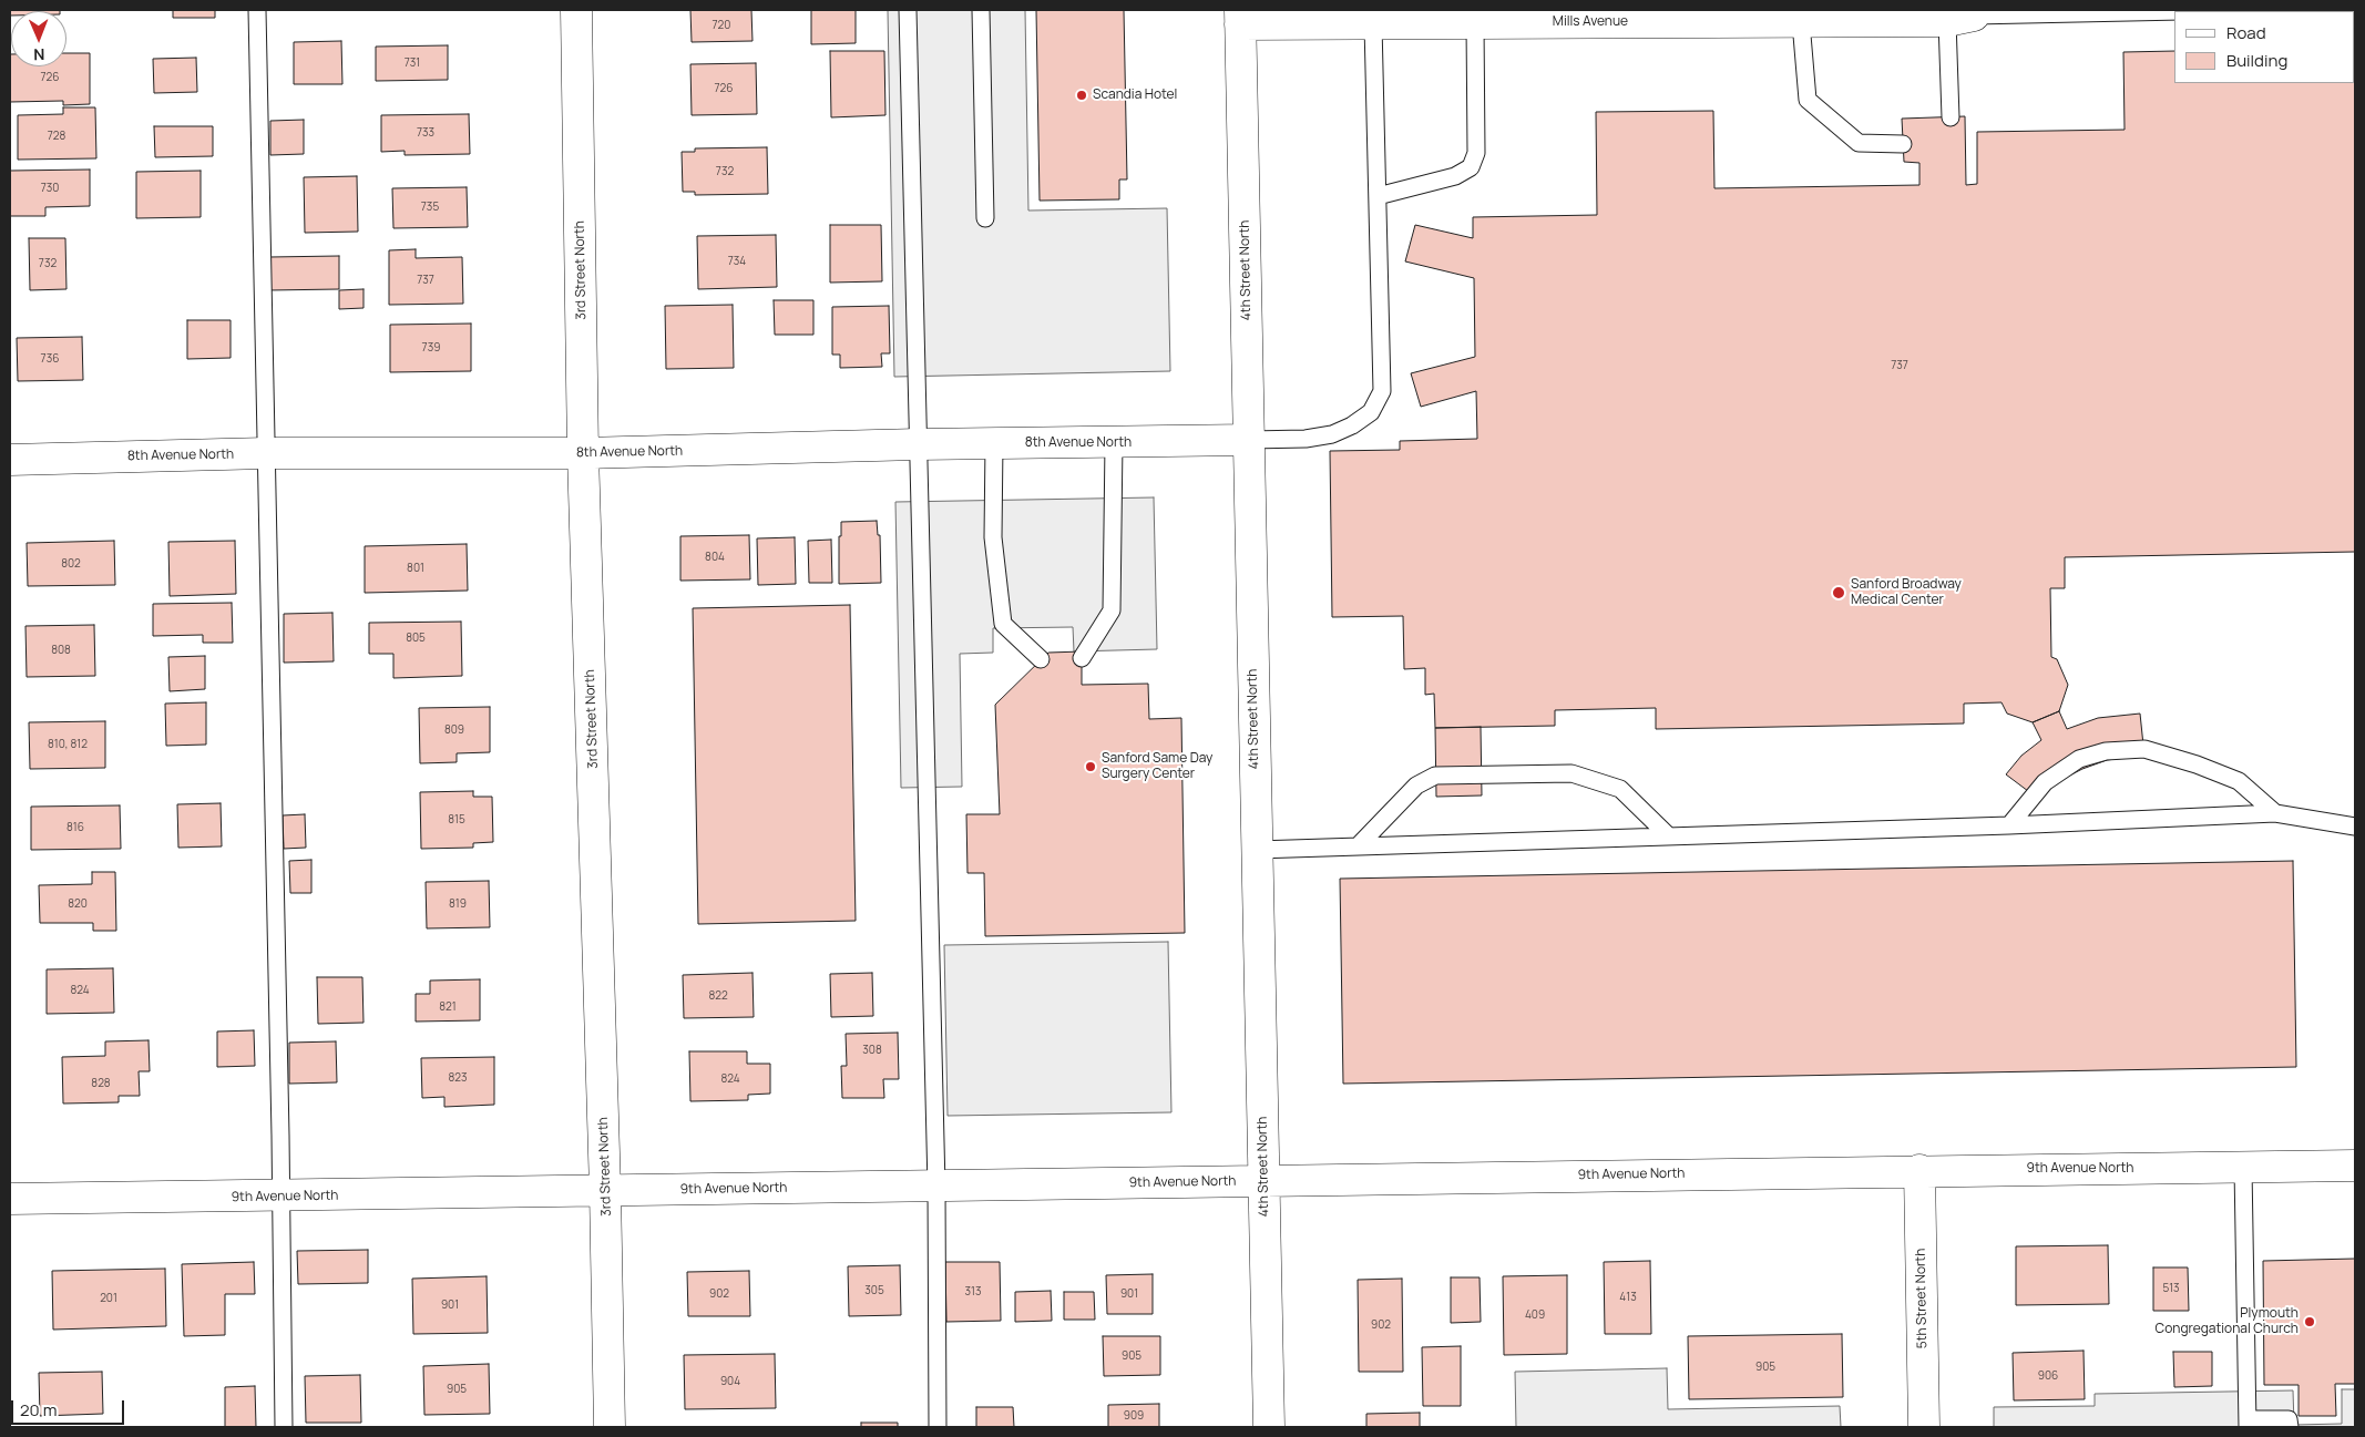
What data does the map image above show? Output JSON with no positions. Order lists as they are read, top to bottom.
{
  "streets": {
    "street": [
      "Mills Avenue",
      "3rd Street North",
      "4th Street North",
      "8th Avenue North",
      "9th Avenue North",
      "5th Street North"
    ]
  },
  "crossings": [
    ["Mills Avenue", "4th Street North"],
    ["3rd Street North", "8th Avenue North"],
    ["3rd Street North", "9th Avenue North"],
    ["4th Street North", "8th Avenue North"],
    ["4th Street North", "9th Avenue North"],
    ["9th Avenue North", "5th Street North"]
  ],
  "places": [
    "Scandia Hotel",
    "Sanford Broadway Medical Center",
    "Sanford Same Day Surgery Center",
    "Plymouth Congregational Church"
  ],
  "house_numbers": [
    "720",
    "731",
    "726",
    "726",
    "733",
    "728",
    "732",
    "730",
    "735",
    "734",
    "732",
    "737",
    "739",
    "736",
    "737",
    "804",
    "802",
    "801",
    "805",
    "808",
    "809",
    "810, 812",
    "815",
    "816",
    "820",
    "819",
    "824",
    "822",
    "821",
    "308",
    "823",
    "824",
    "828",
    "513",
    "305",
    "313",
    "902",
    "901",
    "413",
    "201",
    "901",
    "409",
    "902",
    "905",
    "905",
    "906",
    "904",
    "905",
    "909"
  ],
  "legend": ["Road", "Building"],
  "scale_bar": "20 m",
  "north": "bottom"
}
